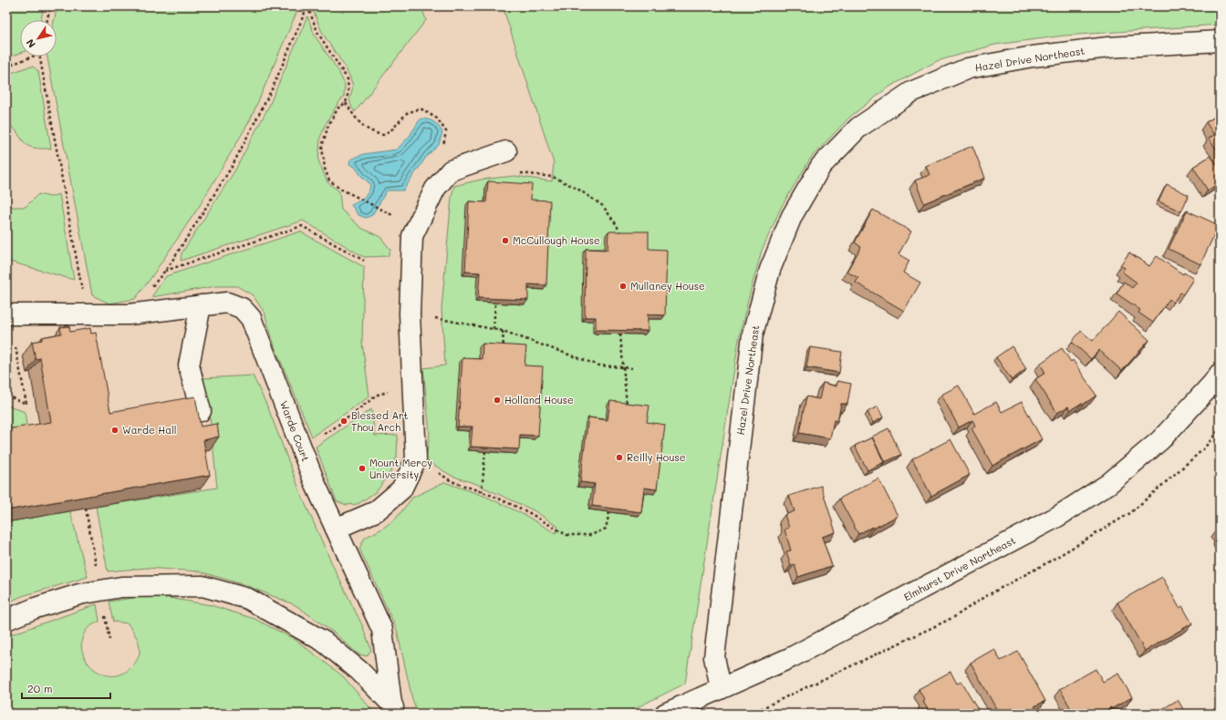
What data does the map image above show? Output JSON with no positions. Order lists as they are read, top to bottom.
{
  "streets": {
    "street": ["Hazel Drive Northeast", "Warde Court", "Elmhurst Drive Northeast"]
  },
  "crossings": [
    ["Hazel Drive Northeast", "Elmhurst Drive Northeast"]
  ],
  "places": [
    "McCullough House",
    "Mullaney House",
    "Holland House",
    "Blessed Art Thou Arch",
    "Warde Hall",
    "Reilly House",
    "Mount Mercy University"
  ],
  "scale_bar": "20 m",
  "north": "bottom left"
}
